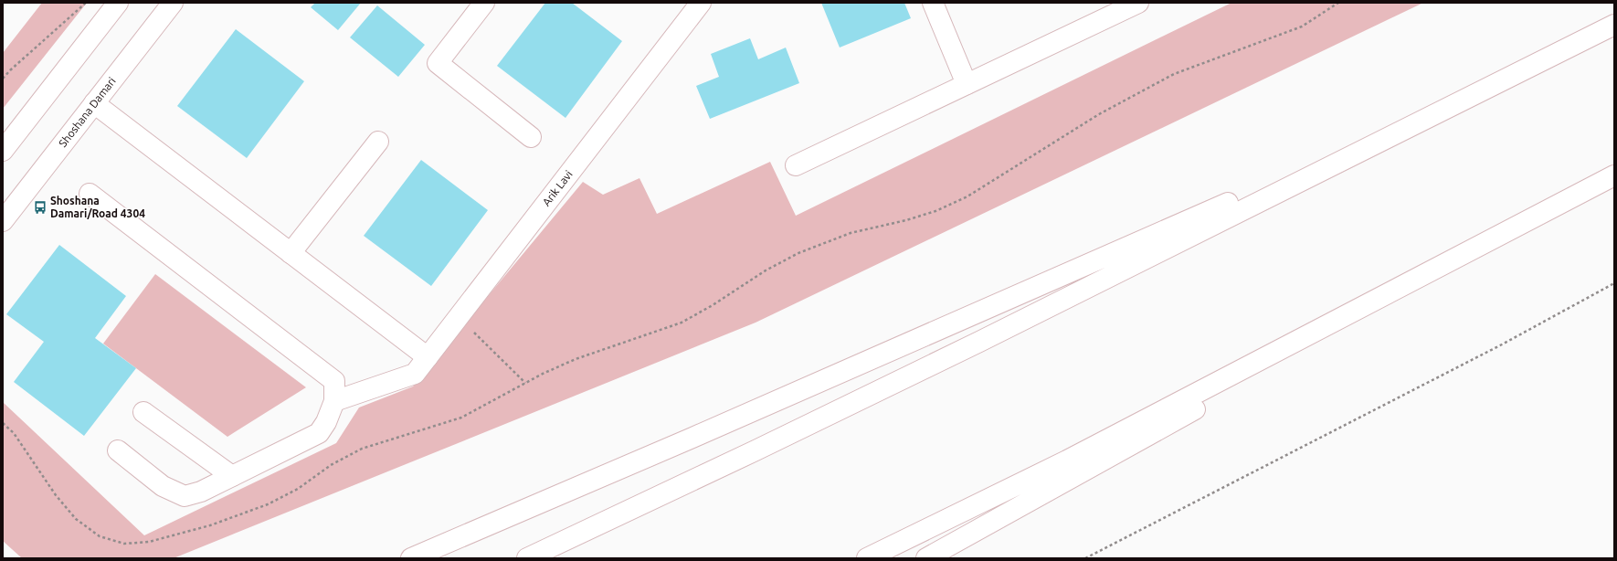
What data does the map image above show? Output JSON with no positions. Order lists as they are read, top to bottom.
{
  "streets": {
    "main road": ["Shoshana Damari", "Arik Lavi"]
  },
  "places": {
    "bus stop": ["Shoshana Damari/Road 4304"]
  }
}
